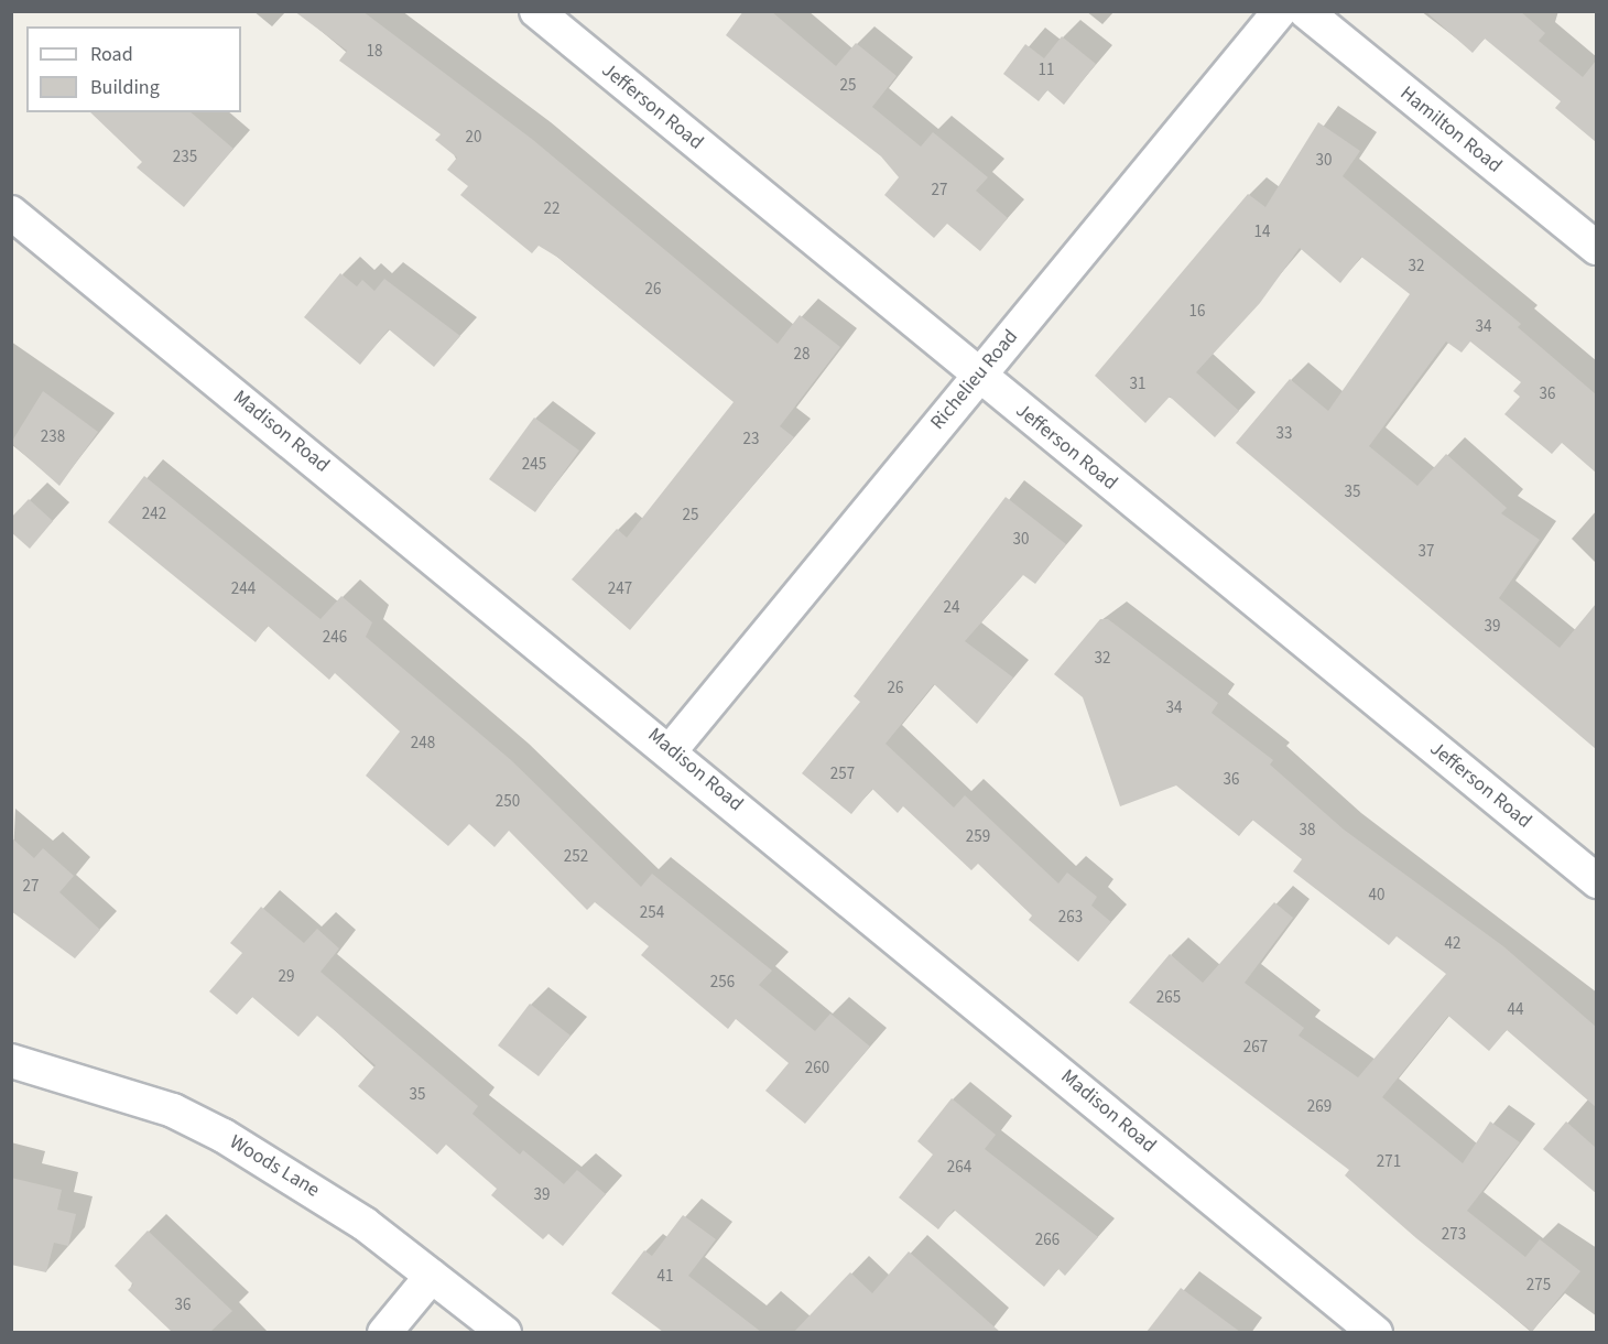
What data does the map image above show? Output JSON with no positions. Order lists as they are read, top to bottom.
{
  "streets": {
    "street": [
      "Jefferson Road",
      "Hamilton Road",
      "Richelieu Road",
      "Madison Road",
      "Woods Lane"
    ]
  },
  "crossings": [
    ["Jefferson Road", "Richelieu Road"],
    ["Richelieu Road", "Madison Road"]
  ],
  "house_numbers": [
    "18",
    "11",
    "25",
    "20",
    "235",
    "30",
    "27",
    "22",
    "14",
    "32",
    "26",
    "16",
    "34",
    "28",
    "31",
    "36",
    "33",
    "238",
    "23",
    "245",
    "35",
    "242",
    "25",
    "30",
    "37",
    "244",
    "247",
    "24",
    "39",
    "246",
    "32",
    "26",
    "34",
    "248",
    "257",
    "36",
    "250",
    "38",
    "259",
    "252",
    "27",
    "40",
    "254",
    "263",
    "42",
    "29",
    "256",
    "265",
    "44",
    "267",
    "260",
    "35",
    "269",
    "271",
    "264",
    "39",
    "273",
    "266",
    "41",
    "275",
    "36"
  ],
  "legend": ["Road", "Building"]
}
